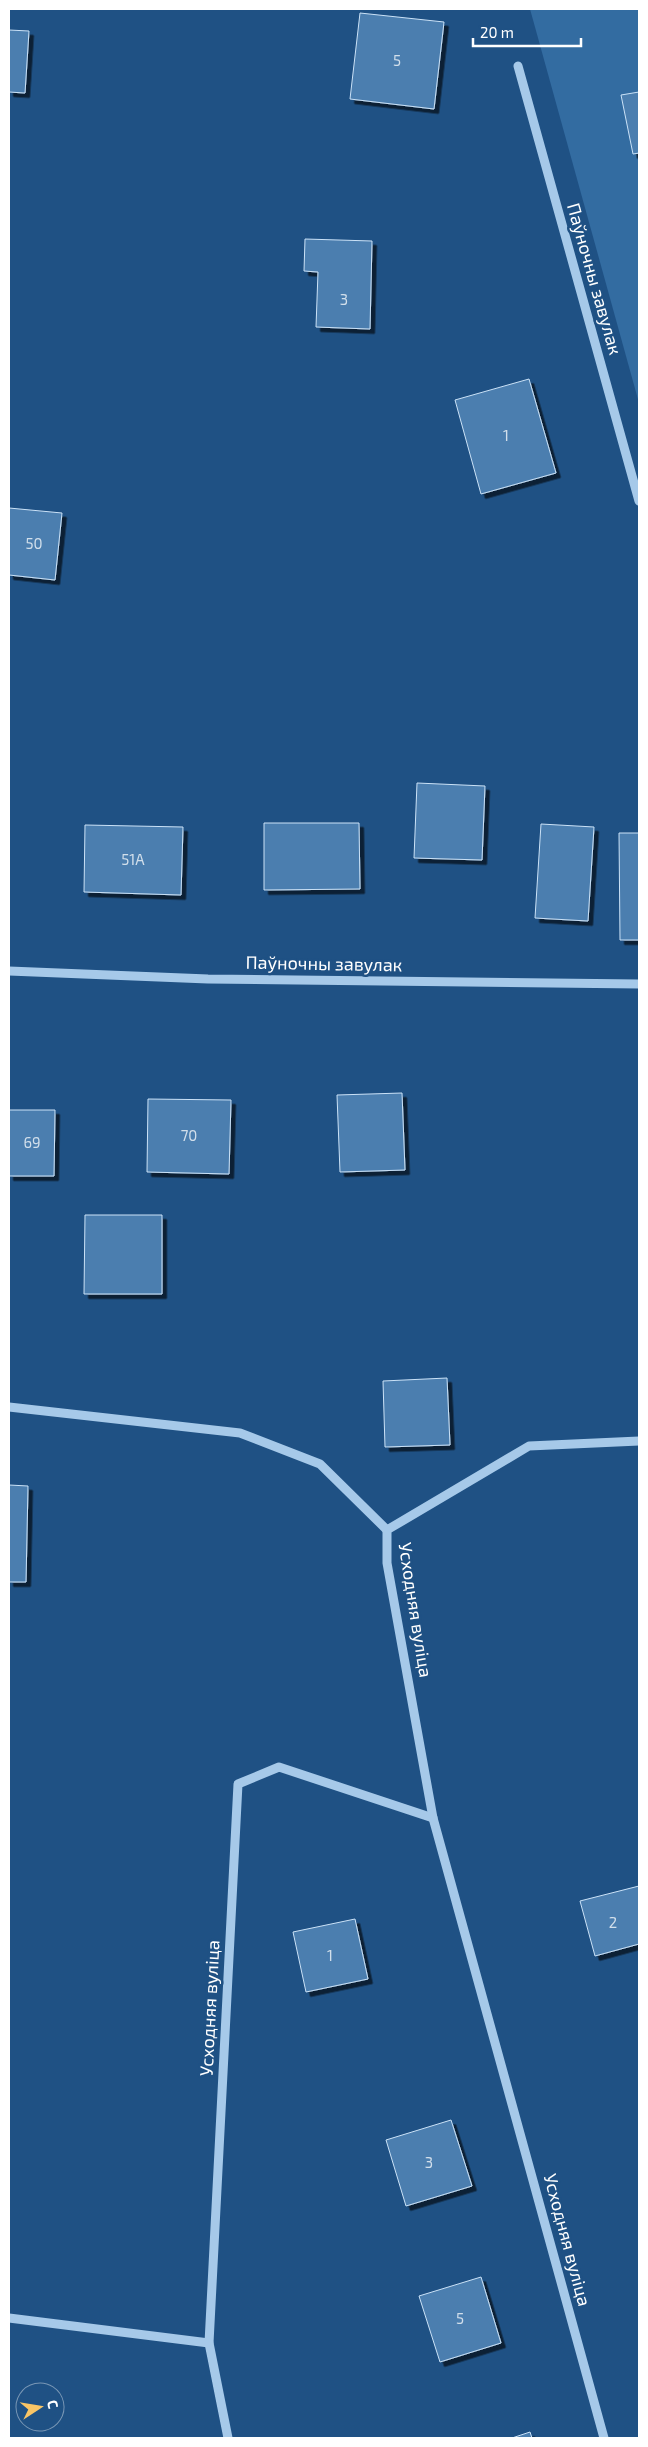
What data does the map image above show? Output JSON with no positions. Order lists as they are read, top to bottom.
{
  "streets": {
    "street": ["Паўночны завулак", "Усходняя вуліца"]
  },
  "house_numbers": [
    "5",
    "3",
    "1",
    "50",
    "51А",
    "70",
    "69",
    "2",
    "1",
    "3",
    "5"
  ],
  "scale_bar": "20 m",
  "north": "right"
}
